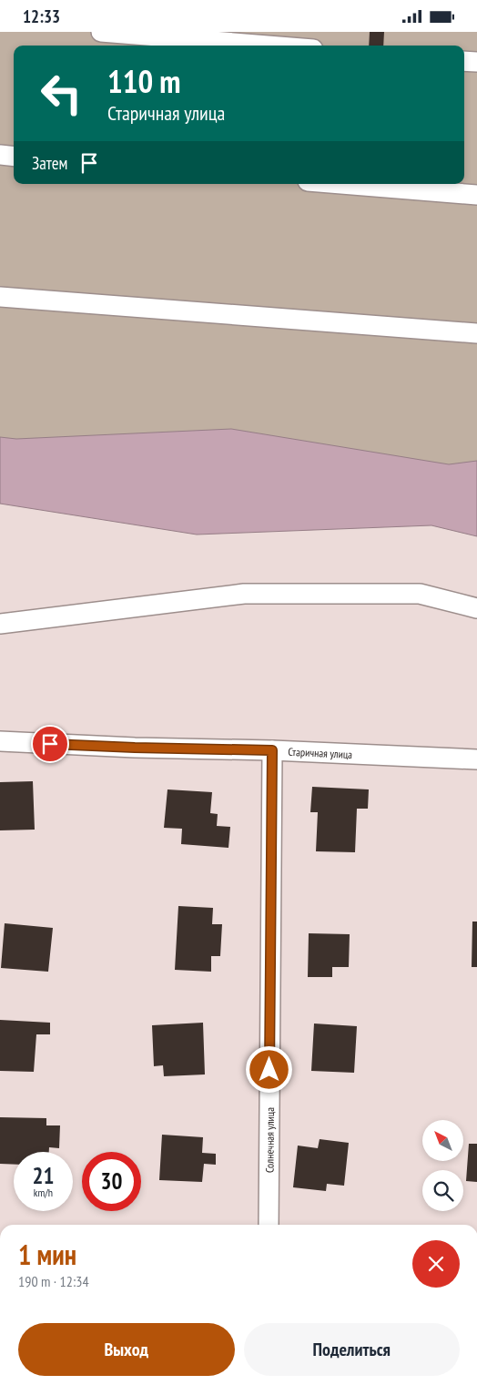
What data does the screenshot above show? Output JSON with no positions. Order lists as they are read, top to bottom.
{
  "streets": {
    "street": ["Старичная улица", "Солнечная улица"]
  },
  "crossings": [
    ["Старичная улица", "Солнечная улица"]
  ],
  "north": "top left",
  "page": {
    "status": "12:33",
    "turn": ["110 m", "Старичная улица"],
    "then": "Затем",
    "speed": "21 km/h",
    "limit": "30",
    "heading": ["1 мин", "190 m · 12:34"],
    "buttons": ["Выход", "Поделиться"]
  }
}
